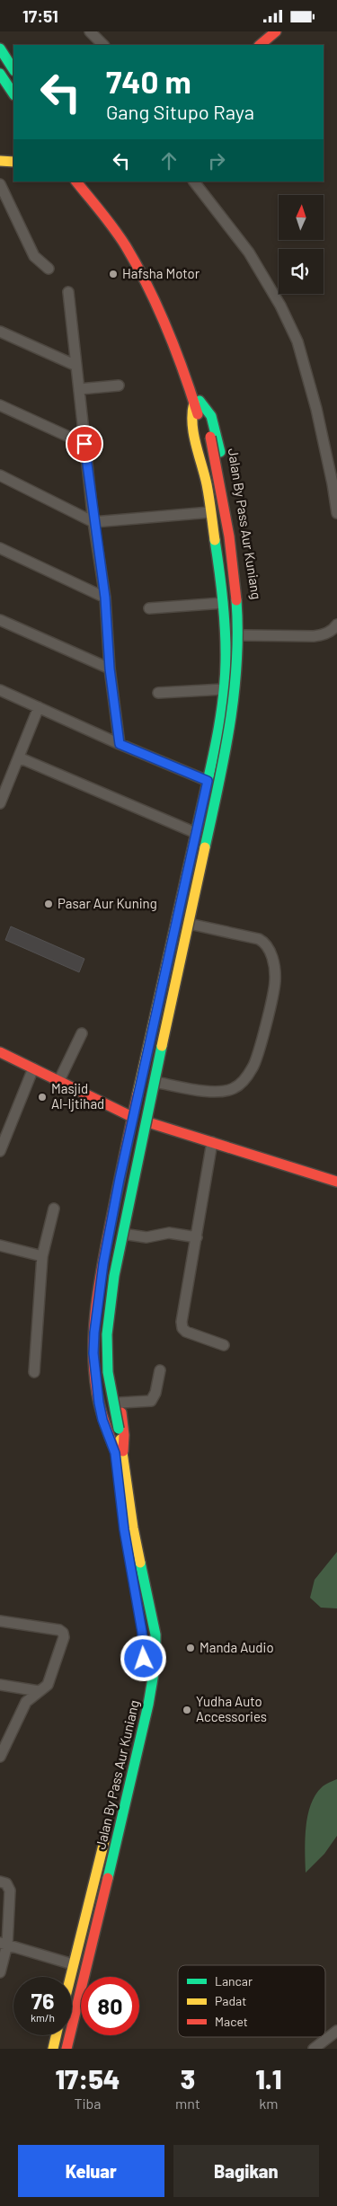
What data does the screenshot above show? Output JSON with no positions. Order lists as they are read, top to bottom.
{
  "streets": {
    "main road": ["Jalan By Pass Aur Kuniang"]
  },
  "places": [
    "Hafsha Motor",
    "Pasar Aur Kuning",
    "Masjid Al-Ijtihad",
    "Manda Audio",
    "Yudha Auto Accessories"
  ],
  "legend": ["Lancar", "Padat", "Macet"],
  "north": "top",
  "page": {
    "status": "17:51",
    "turn": ["740 m", "Gang Situpo Raya"],
    "speed": "76 km/h",
    "limit": "80",
    "eta": [
      "17:54",
      "Tiba",
      "3",
      "mnt",
      "1.1",
      "km"
    ],
    "buttons": ["Keluar", "Bagikan"]
  }
}
